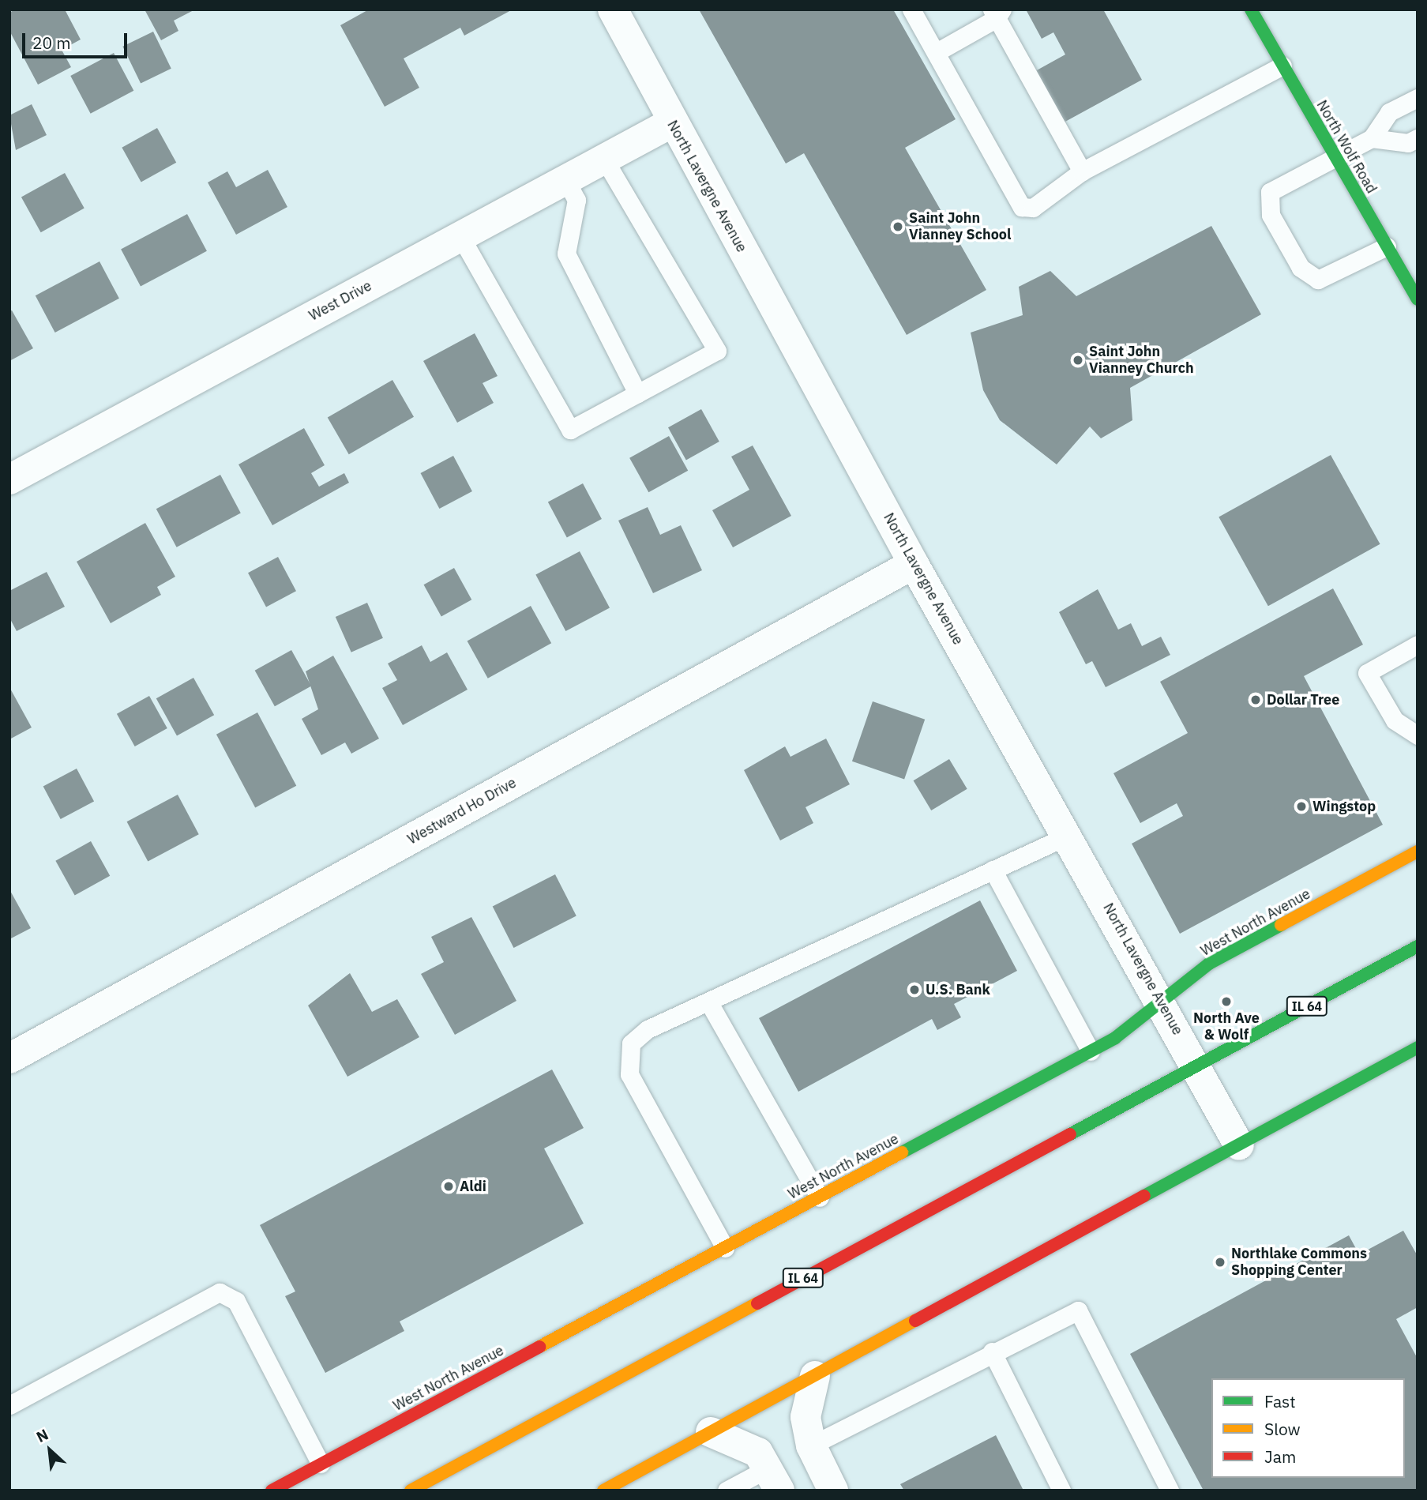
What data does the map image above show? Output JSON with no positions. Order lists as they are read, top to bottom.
{
  "streets": {
    "main road": ["North Wolf Road", "West North Avenue", "IL 64"],
    "street": ["North Lavergne Avenue", "West Drive", "Westward Ho Drive"]
  },
  "crossings": [
    ["North Lavergne Avenue", "West Drive"],
    ["North Lavergne Avenue", "Westward Ho Drive"],
    ["North Lavergne Avenue", "West North Avenue"],
    ["North Lavergne Avenue", "IL 64"]
  ],
  "places": [
    "Saint John Vianney School",
    "Saint John Vianney Church",
    "Dollar Tree",
    "Wingstop",
    "U.S. Bank",
    "North Ave & Wolf",
    "Aldi",
    "Northlake Commons Shopping Center"
  ],
  "legend": ["Fast", "Slow", "Jam"],
  "scale_bar": "20 m",
  "north": "top left"
}
